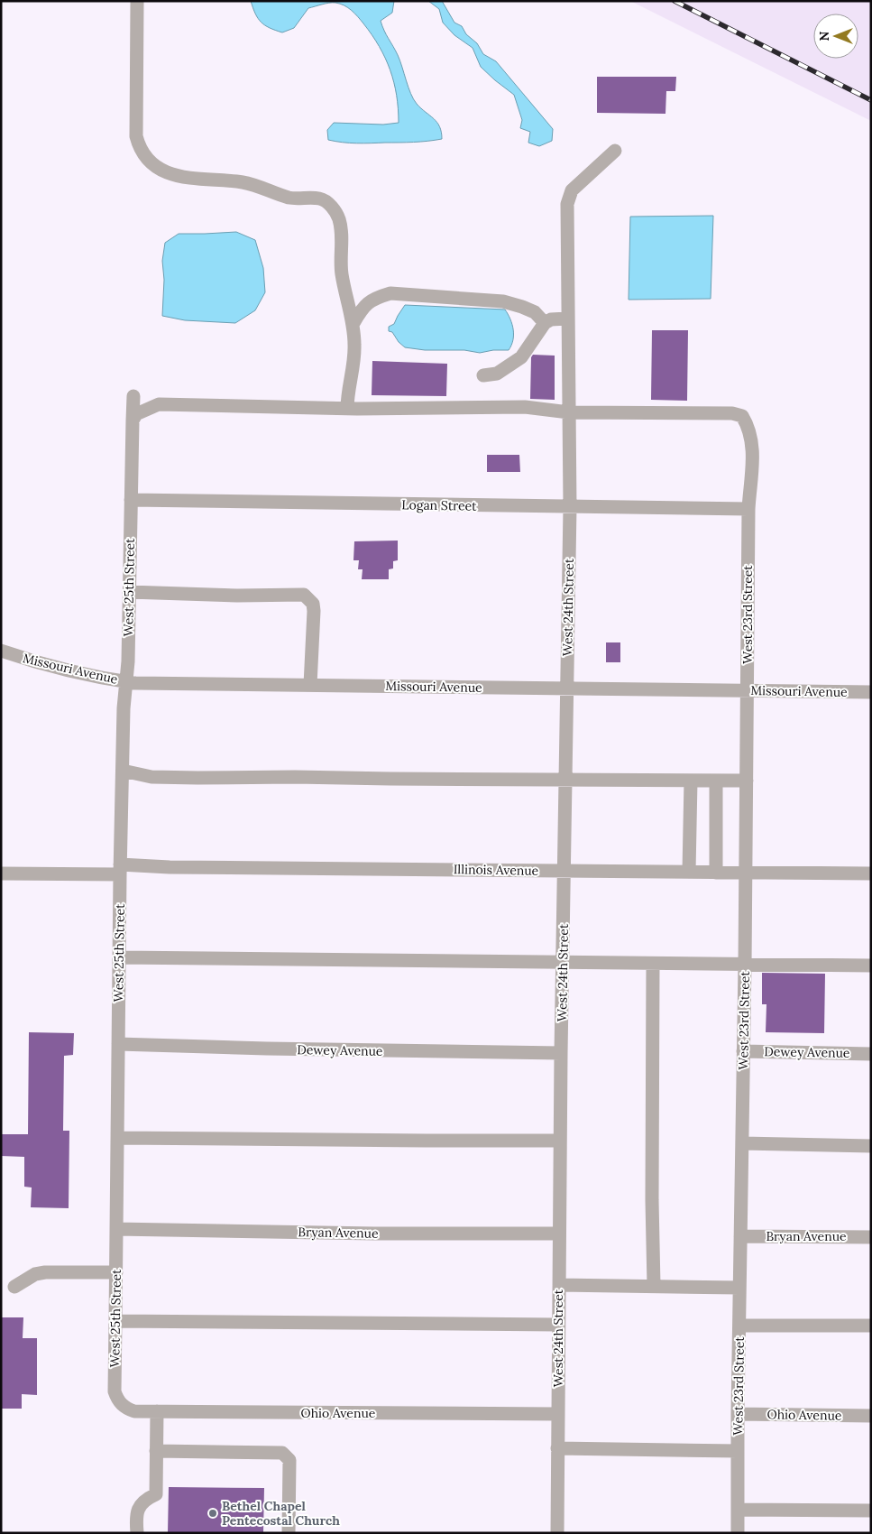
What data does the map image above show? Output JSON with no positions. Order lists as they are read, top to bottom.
{
  "streets": {
    "street": [
      "Logan Street",
      "West 25th Street",
      "West 24th Street",
      "West 23rd Street",
      "Missouri Avenue",
      "Illinois Avenue",
      "Dewey Avenue",
      "Bryan Avenue",
      "Ohio Avenue"
    ]
  },
  "crossings": [
    ["Logan Street", "West 25th Street"],
    ["Logan Street", "West 24th Street"],
    ["Logan Street", "West 23rd Street"],
    ["West 25th Street", "Missouri Avenue"],
    ["West 25th Street", "Illinois Avenue"],
    ["West 25th Street", "Dewey Avenue"],
    ["West 25th Street", "Bryan Avenue"],
    ["West 25th Street", "Ohio Avenue"],
    ["West 24th Street", "West 23rd Street"],
    ["West 24th Street", "Missouri Avenue"],
    ["West 24th Street", "Illinois Avenue"],
    ["West 24th Street", "Dewey Avenue"],
    ["West 24th Street", "Bryan Avenue"],
    ["West 24th Street", "Ohio Avenue"],
    ["West 23rd Street", "Missouri Avenue"],
    ["West 23rd Street", "Illinois Avenue"],
    ["West 23rd Street", "Dewey Avenue"],
    ["West 23rd Street", "Bryan Avenue"],
    ["West 23rd Street", "Ohio Avenue"]
  ],
  "places": ["Bethel Chapel Pentecostal Church"],
  "north": "left"
}
